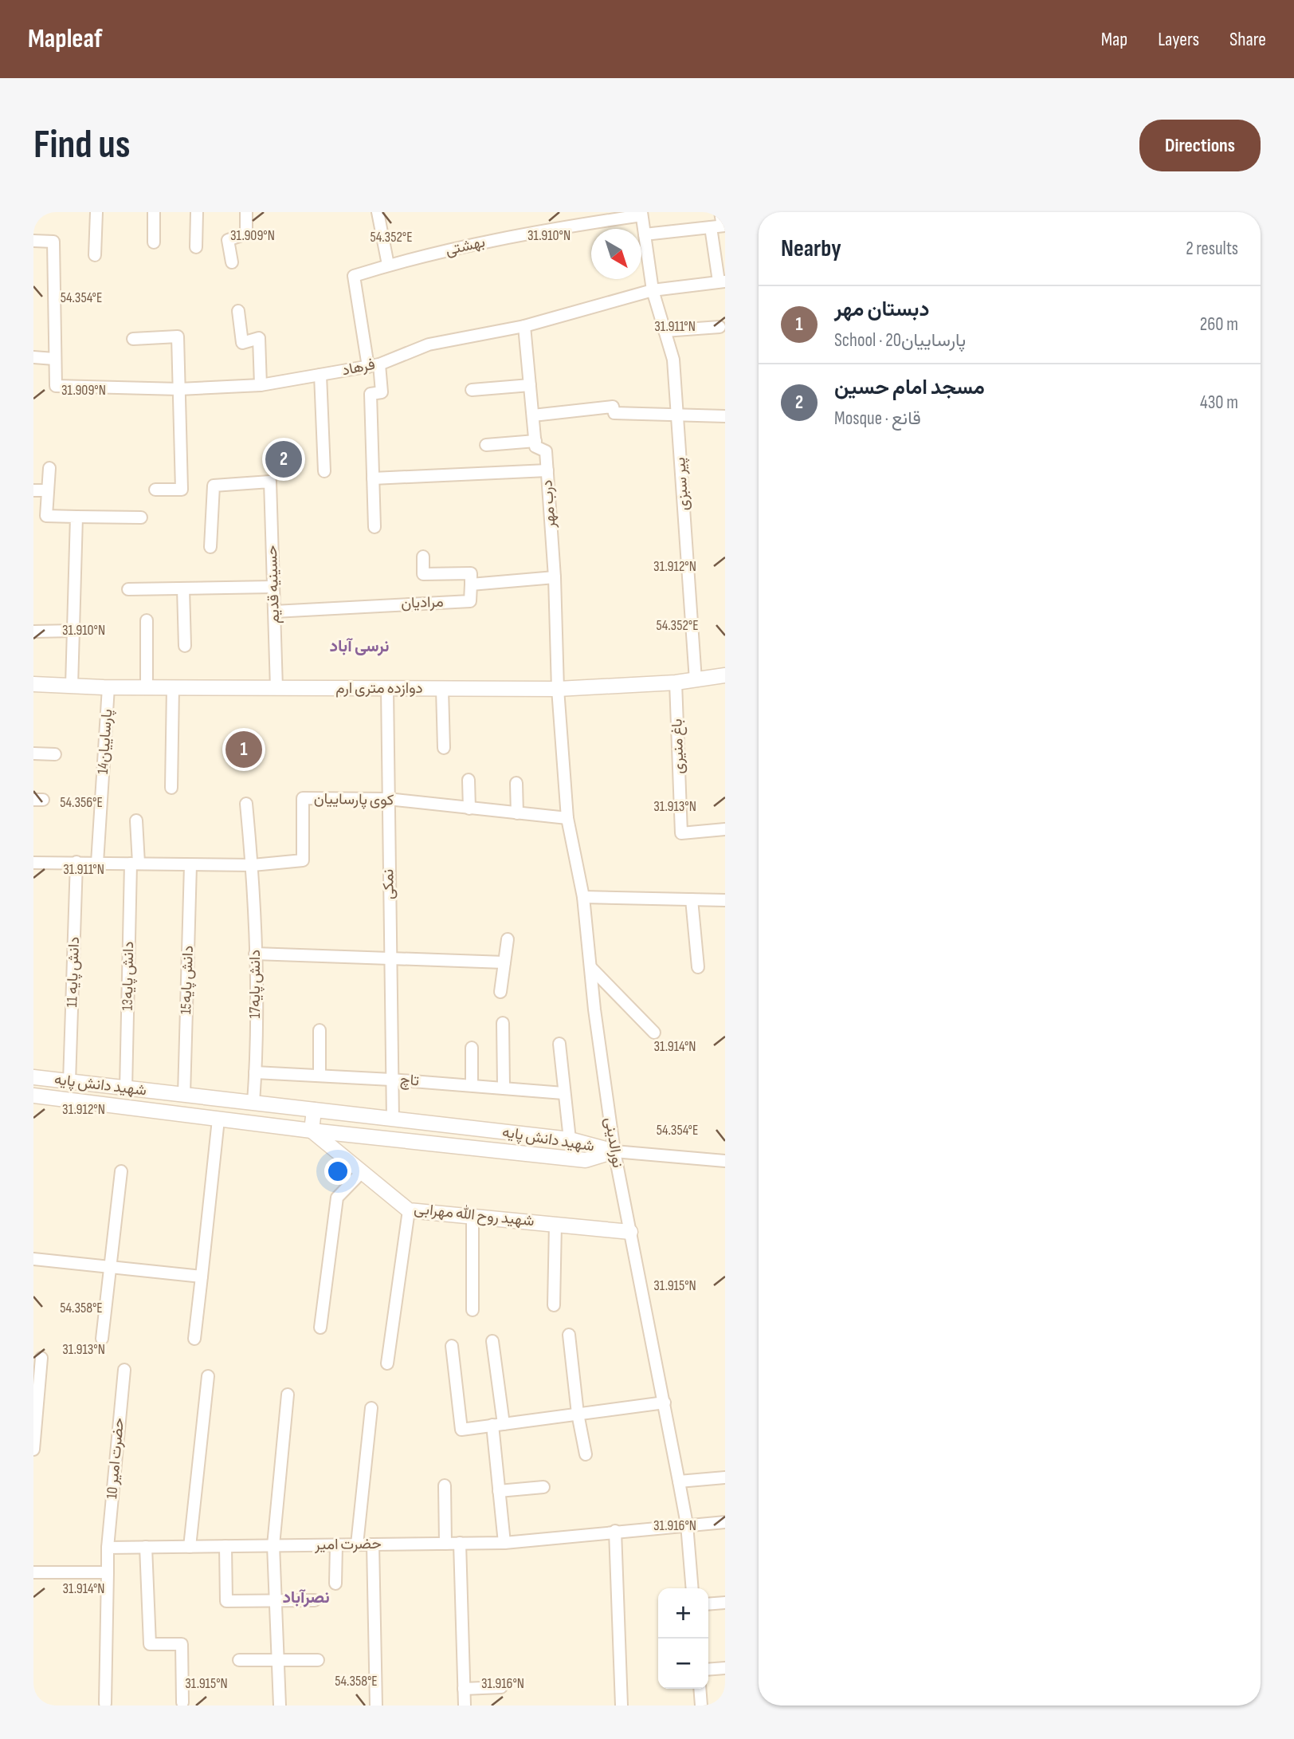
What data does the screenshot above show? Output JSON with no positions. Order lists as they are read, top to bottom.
{
  "streets": {
    "street": [
      "بهشتی",
      "فرهاد",
      "پیر سبزی",
      "درب مهر",
      "حسینیه قدیم",
      "مرادیان",
      "دوازده متری ارم",
      "پارساییان14",
      "باغ منیری",
      "کوی پارساییان",
      "نمکی",
      "دانش پایه 11",
      "دانش پایه13",
      "دانش پایه15",
      "دانش پایه17",
      "تاچ",
      "شهید دانش پایه",
      "نورالدینی",
      "شهید روح الله مهرابی",
      "حضرت امیر 10",
      "حضرت امیر"
    ]
  },
  "crossings": [
    ["بهشتی", "فرهاد"],
    ["بهشتی", "پیر سبزی"],
    ["فرهاد", "پیر سبزی"],
    ["فرهاد", "درب مهر"],
    ["پیر سبزی", "دوازده متری ارم"],
    ["درب مهر", "دوازده متری ارم"],
    ["درب مهر", "نورالدینی"],
    ["حسینیه قدیم", "مرادیان"],
    ["حسینیه قدیم", "دوازده متری ارم"],
    ["دوازده متری ارم", "پارساییان14"],
    ["دوازده متری ارم", "باغ منیری"],
    ["دوازده متری ارم", "نمکی"],
    ["دوازده متری ارم", "نورالدینی"],
    ["پارساییان14", "کوی پارساییان"],
    ["کوی پارساییان", "نمکی"],
    ["کوی پارساییان", "دانش پایه 11"],
    ["کوی پارساییان", "دانش پایه13"],
    ["کوی پارساییان", "دانش پایه15"],
    ["کوی پارساییان", "دانش پایه17"],
    ["کوی پارساییان", "نورالدینی"],
    ["نمکی", "تاچ"],
    ["نمکی", "شهید دانش پایه"],
    ["دانش پایه 11", "شهید دانش پایه"],
    ["دانش پایه13", "شهید دانش پایه"],
    ["دانش پایه15", "شهید دانش پایه"],
    ["دانش پایه17", "تاچ"],
    ["دانش پایه17", "شهید دانش پایه"],
    ["شهید دانش پایه", "نورالدینی"],
    ["شهید دانش پایه", "شهید روح الله مهرابی"],
    ["نورالدینی", "شهید روح الله مهرابی"],
    ["نورالدینی", "حضرت امیر"],
    ["حضرت امیر 10", "حضرت امیر"]
  ],
  "districts": ["نرسی آباد", "نصرآباد"],
  "north": "bottom right",
  "page": {
    "header": "Mapleaf",
    "nav": ["Map", "Layers", "Share"],
    "buttons": "Directions",
    "title": "Find us",
    "heading": ["Nearby", "2 results"],
    "list": [
      {
        "mark": "1",
        "name": "دبستان مهر",
        "note": "School · پارساییان20",
        "value": "260 m"
      },
      {
        "mark": "2",
        "name": "مسجد امام حسین",
        "note": "Mosque · قانع",
        "value": "430 m"
      }
    ],
    "pins": ["2", "1"],
    "map_buttons": ["+", "−"]
  },
  "coordinates": [
    "31.909°N",
    "31.910°N",
    "54.352°E",
    "54.354°E",
    "31.911°N",
    "31.912°N",
    "54.356°E",
    "31.913°N",
    "31.914°N",
    "31.915°N",
    "54.358°E",
    "31.916°N"
  ]
}
